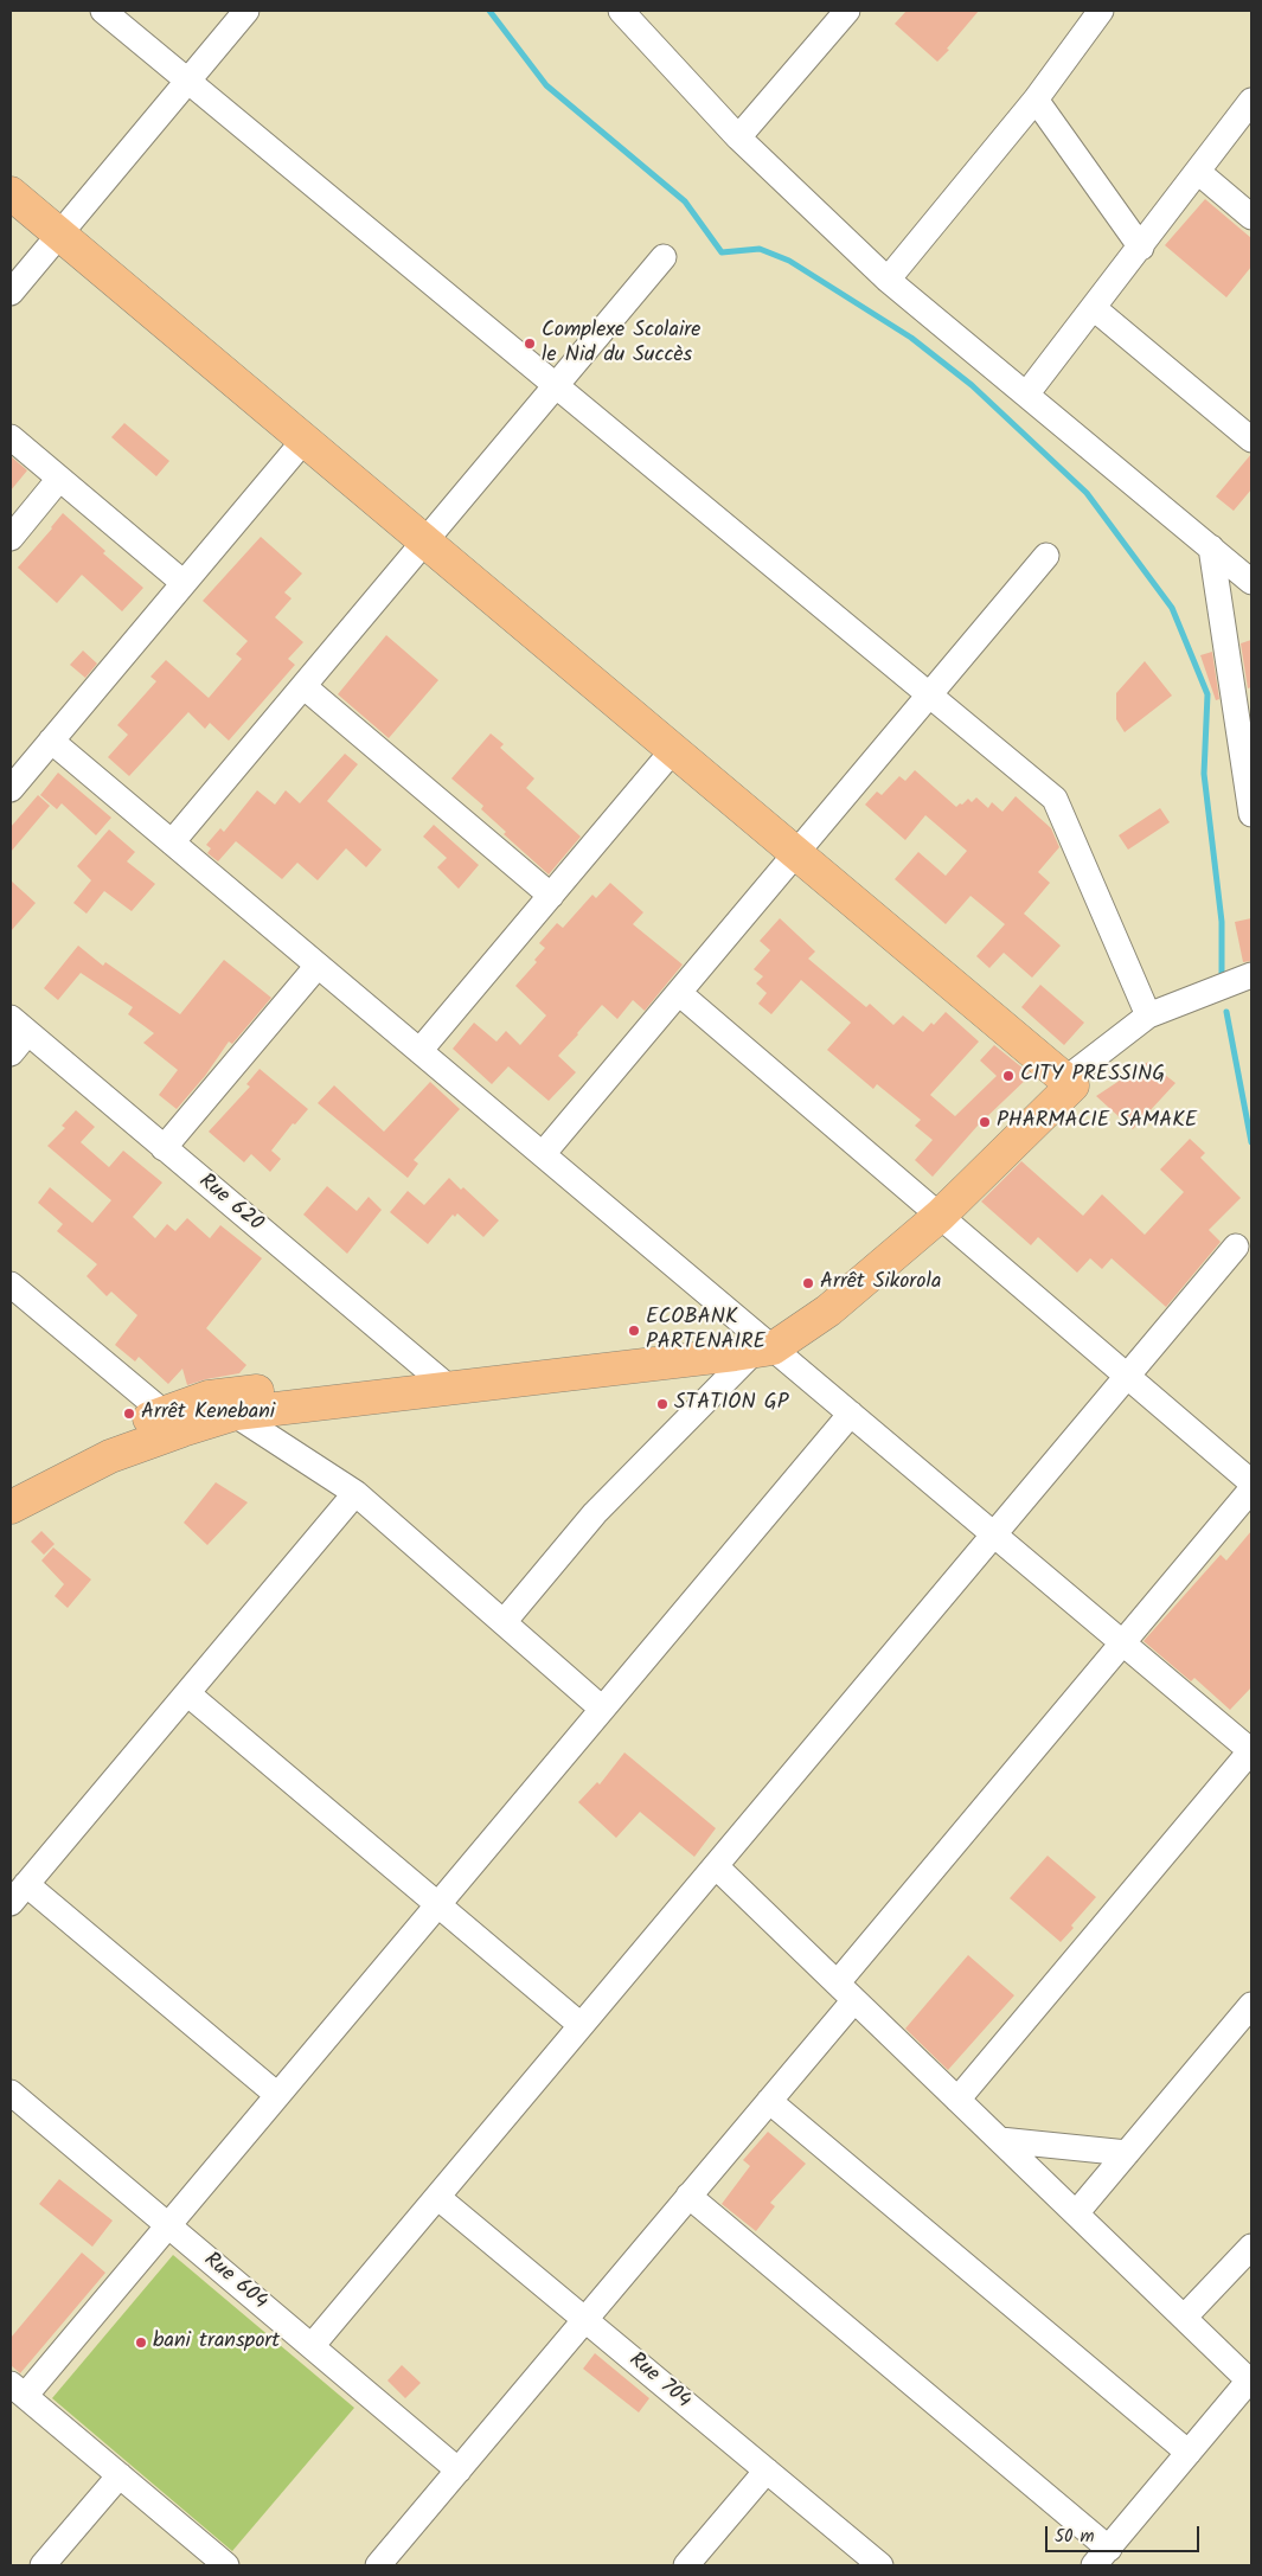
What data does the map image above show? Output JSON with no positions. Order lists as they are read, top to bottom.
{
  "streets": {
    "street": ["Rue 620", "Rue 604", "Rue 704"]
  },
  "places": [
    "Complexe Scolaire le Nid du Succès",
    "CITY PRESSING",
    "PHARMACIE SAMAKE",
    "Arrêt Sikorola",
    "ECOBANK PARTENAIRE",
    "STATION GP",
    "Arrêt Kenebani",
    "bani transport"
  ],
  "scale_bar": "50 m"
}
